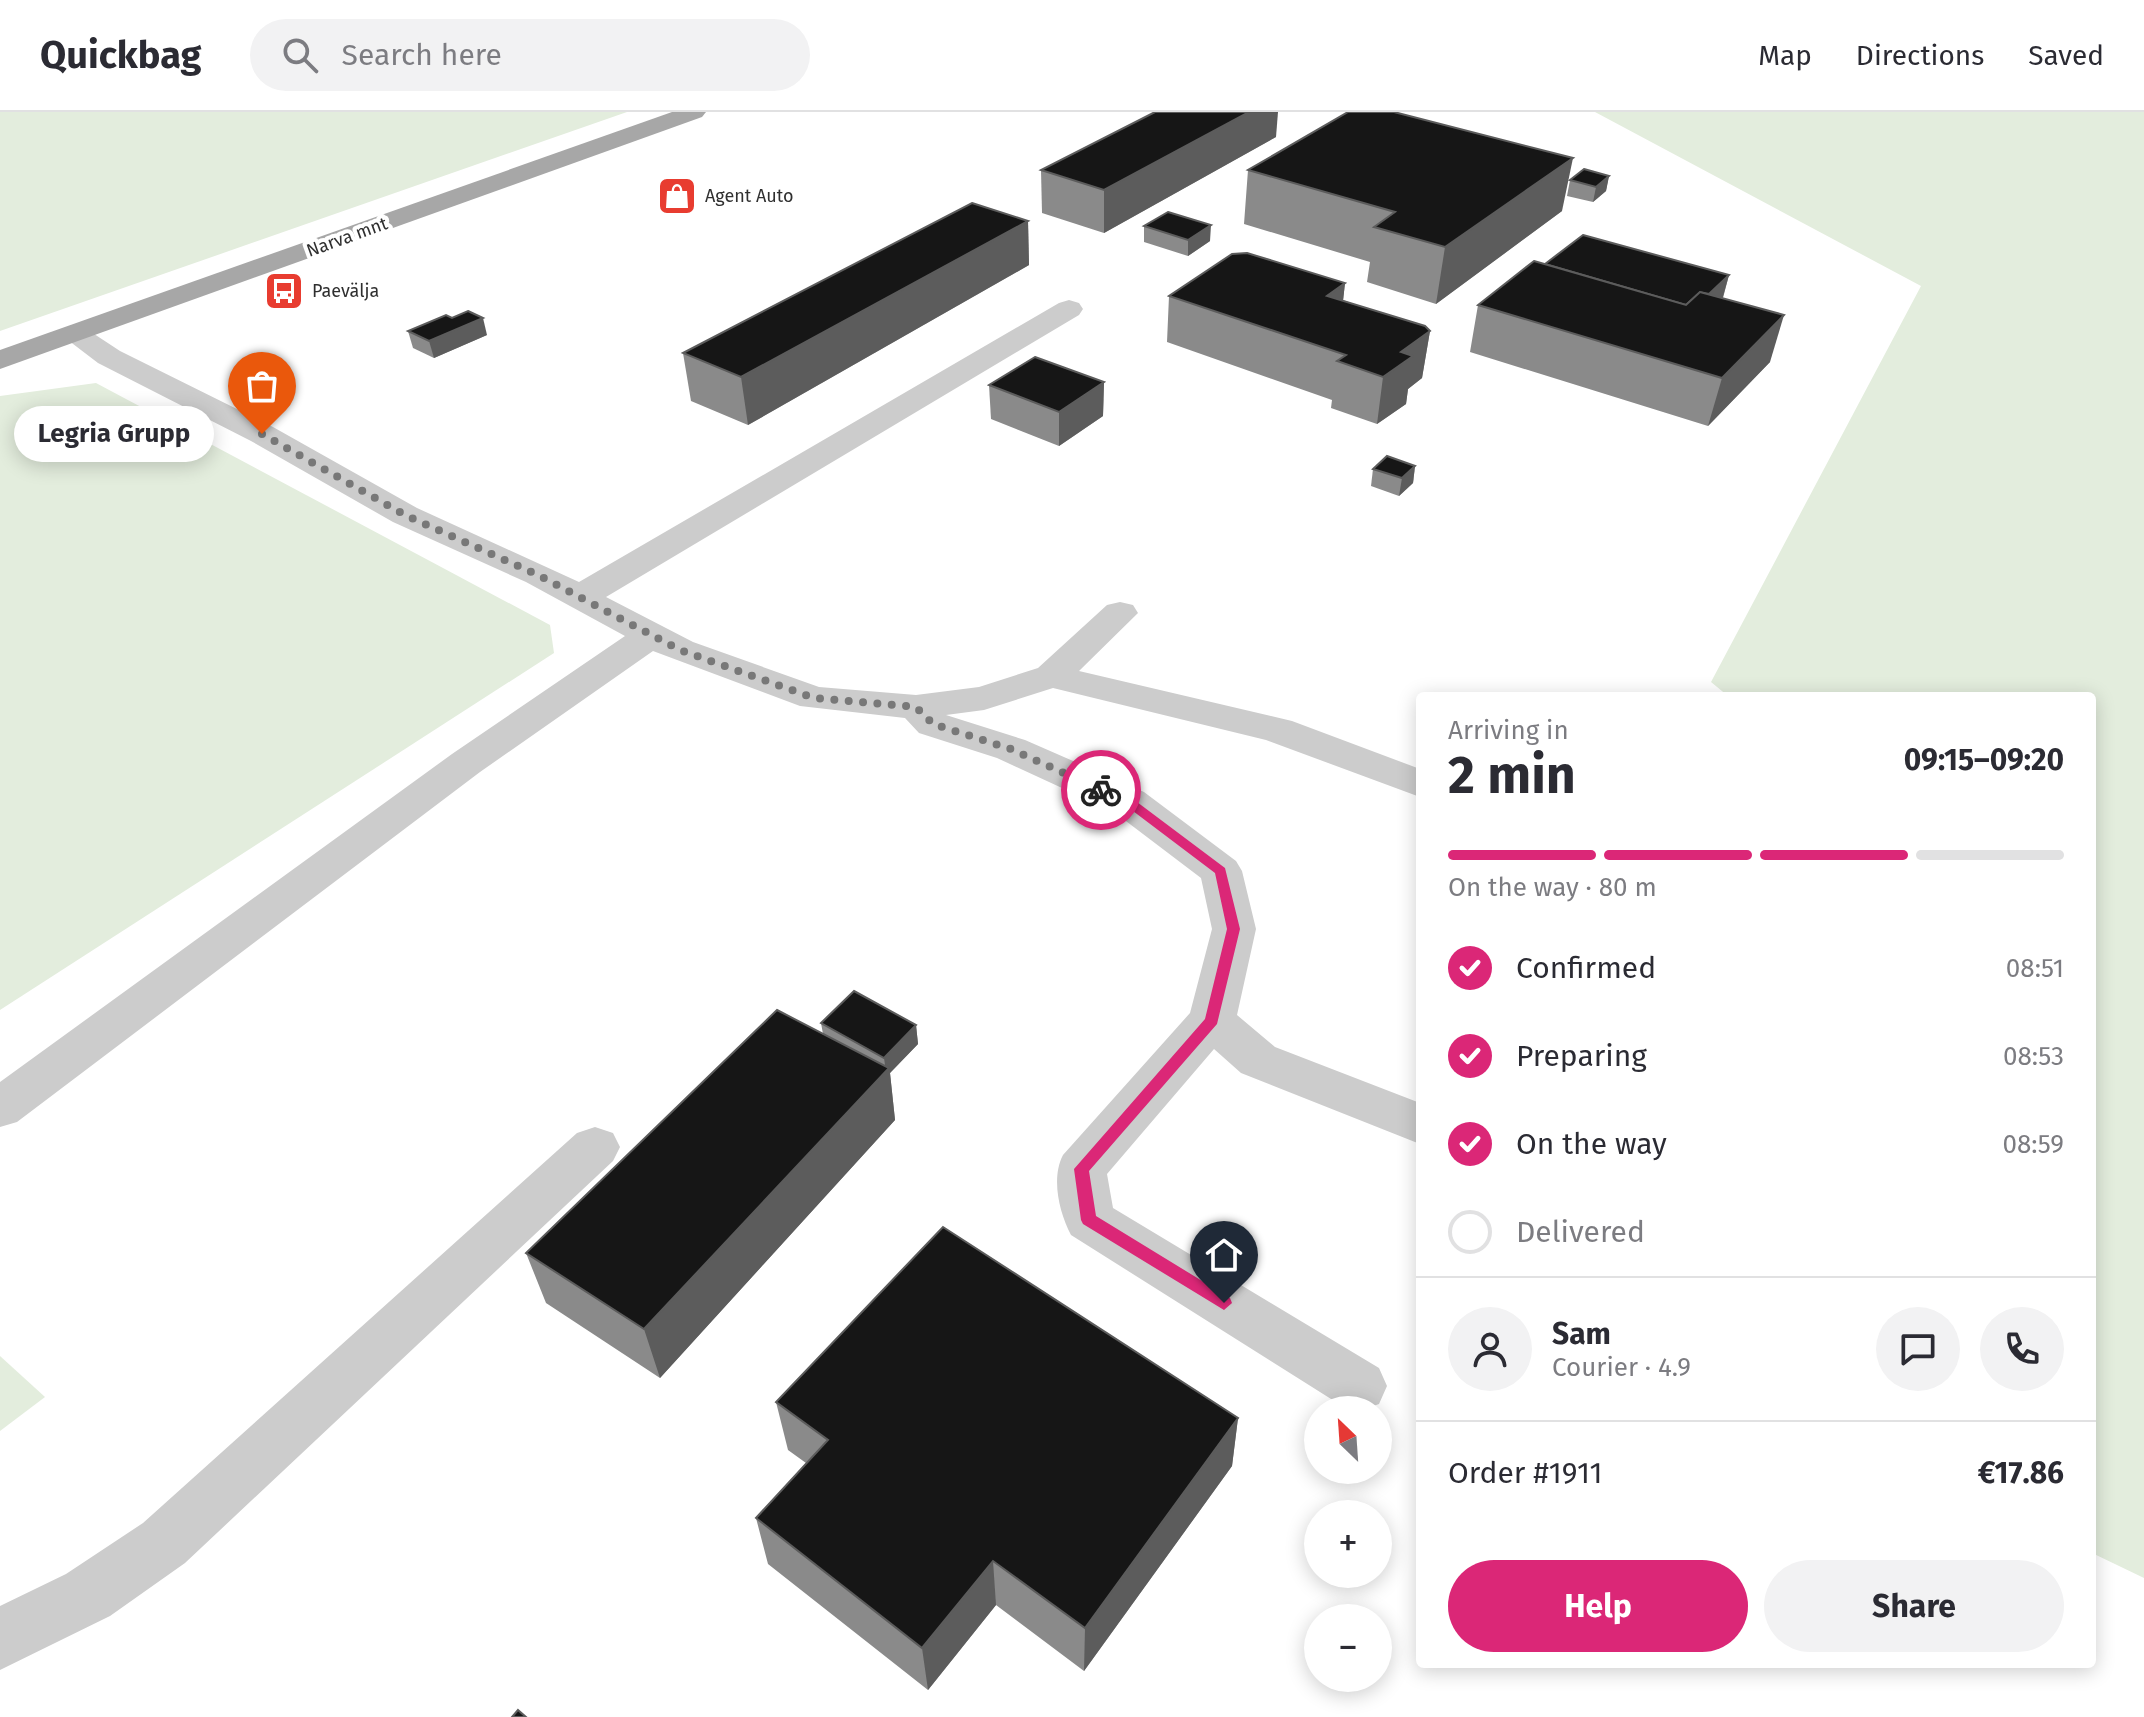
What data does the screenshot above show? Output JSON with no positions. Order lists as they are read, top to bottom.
{
  "streets": {
    "main road": ["Narva mnt"]
  },
  "places": {
    "shop": ["Agent Auto"],
    "bus stop": ["Paevälja"],
    "other": ["Legria Grupp"]
  },
  "north": "top left",
  "page": {
    "header": "Quickbag",
    "search": "Search here",
    "nav": ["Map", "Directions", "Saved"],
    "bubble": "Legria Grupp",
    "heading": ["2 min", "Arriving in", "09:15–09:20"],
    "panel": [
      "Sam",
      "Courier · 4.9",
      "Order #1911",
      "€17.86"
    ],
    "bar": "On the way · 80 m",
    "list": [
      ["Confirmed", "08:51"],
      ["Preparing", "08:53"],
      ["On the way", "08:59"],
      "Delivered"
    ],
    "map_buttons": ["+", "−"],
    "buttons": ["Help", "Share"]
  }
}
